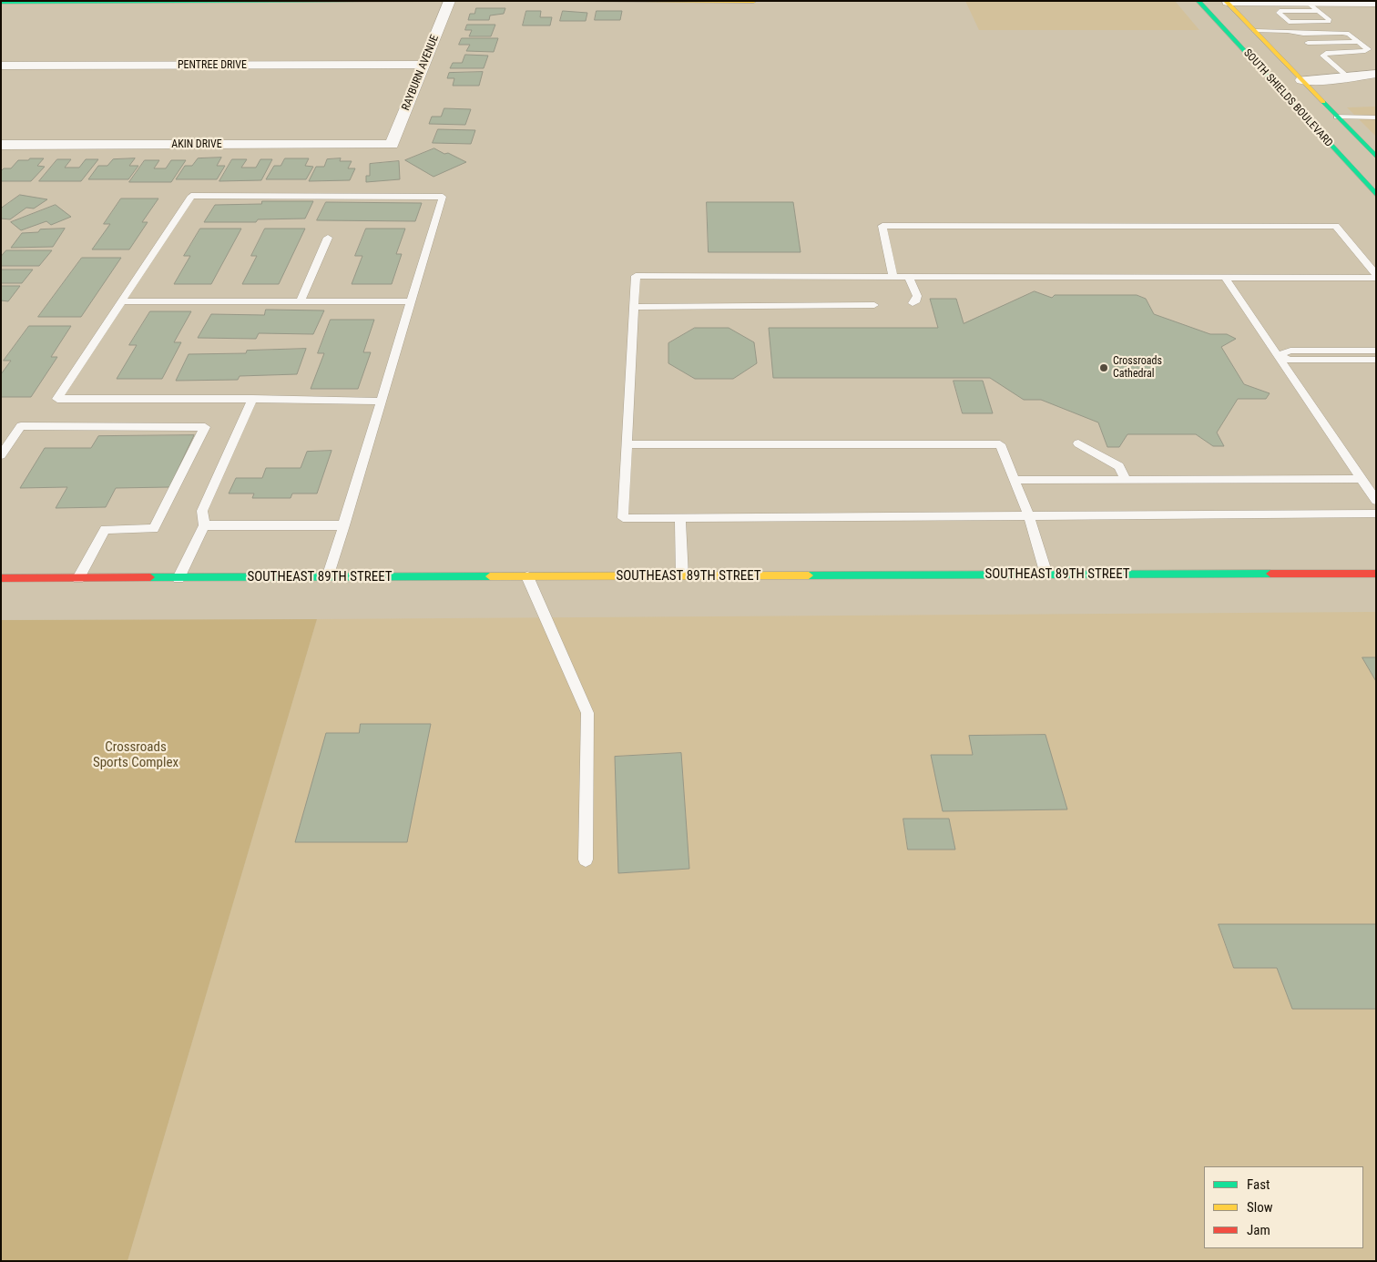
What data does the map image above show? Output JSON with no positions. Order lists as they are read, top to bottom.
{
  "streets": {
    "main road": ["SOUTH SHIELDS BOULEVARD", "SOUTHEAST 89TH STREET"],
    "street": ["PENTREE DRIVE", "RAYBURN AVENUE", "AKIN DRIVE"]
  },
  "crossings": [
    ["PENTREE DRIVE", "RAYBURN AVENUE"],
    ["RAYBURN AVENUE", "AKIN DRIVE"]
  ],
  "parks": ["Crossroads Sports Complex"],
  "places": ["Crossroads Cathedral"],
  "legend": ["Fast", "Slow", "Jam"]
}
